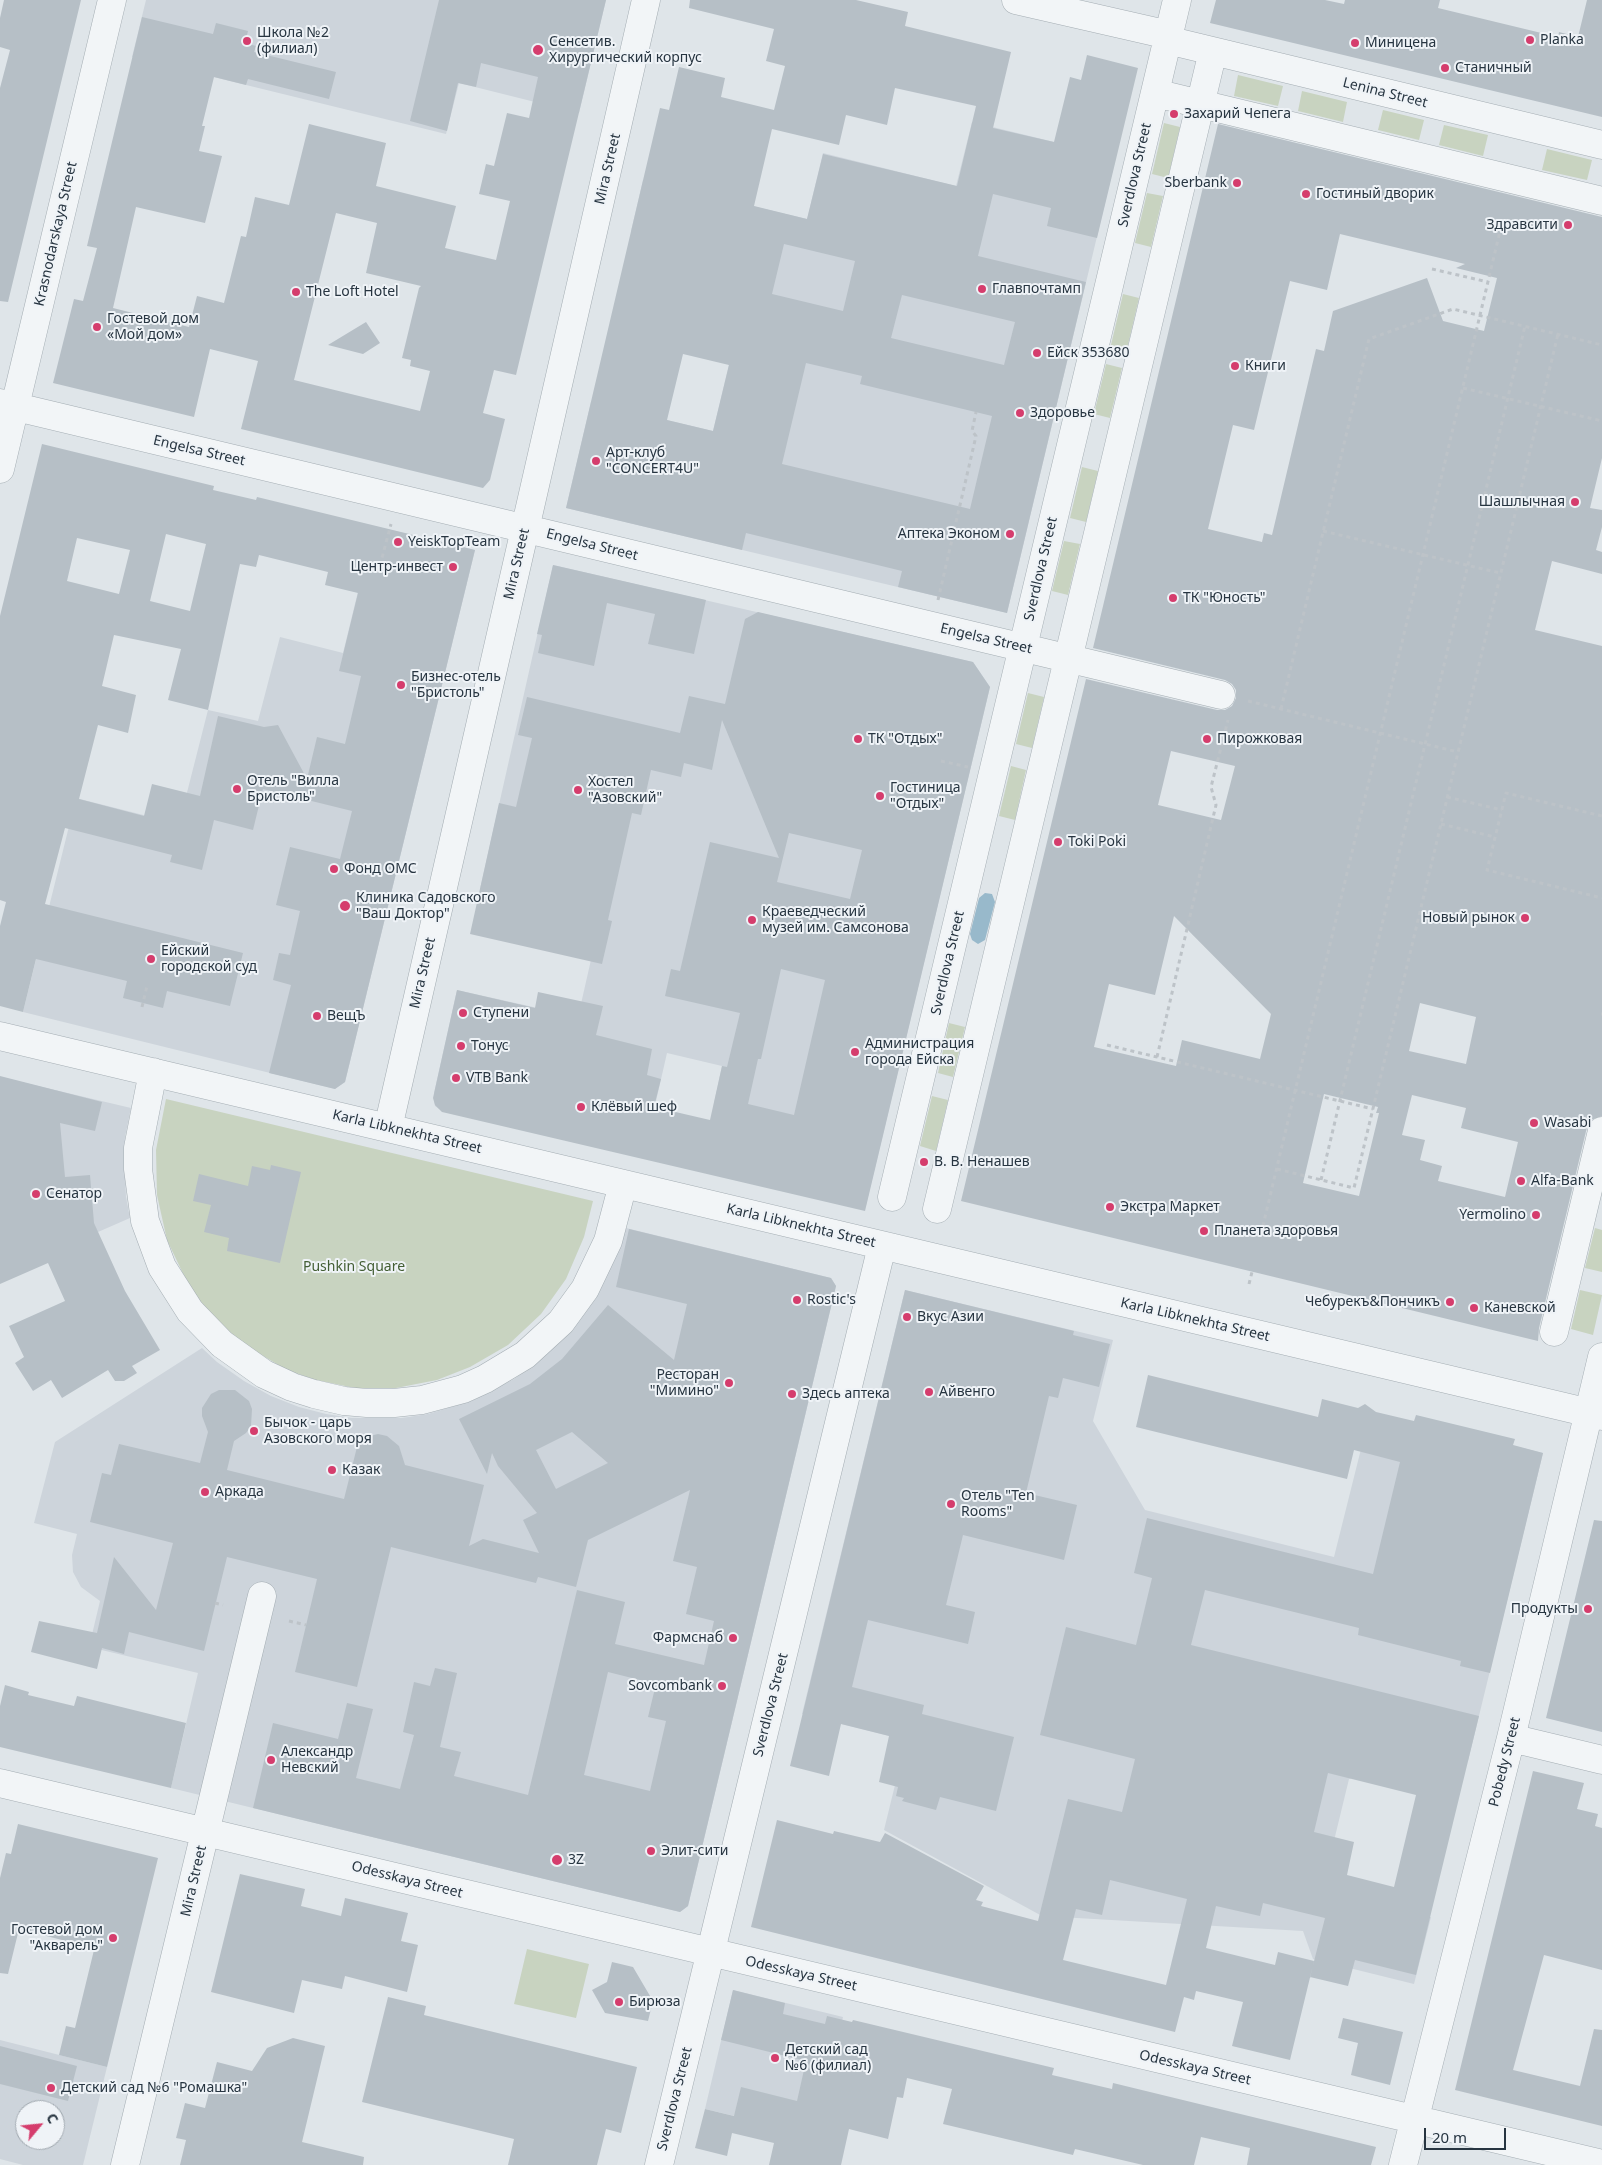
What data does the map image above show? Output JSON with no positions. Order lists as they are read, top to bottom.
{
  "streets": {
    "street": [
      "Lenina Street",
      "Mira Street",
      "Sverdlova Street",
      "Krasnodarskaya Street",
      "Engelsa Street",
      "Karla Libknekhta Street",
      "Pobedy Street",
      "Odesskaya Street"
    ]
  },
  "crossings": [
    ["Lenina Street", "Sverdlova Street"],
    ["Mira Street", "Engelsa Street"],
    ["Mira Street", "Karla Libknekhta Street"],
    ["Mira Street", "Odesskaya Street"],
    ["Sverdlova Street", "Engelsa Street"],
    ["Sverdlova Street", "Karla Libknekhta Street"],
    ["Sverdlova Street", "Odesskaya Street"],
    ["Krasnodarskaya Street", "Engelsa Street"],
    ["Karla Libknekhta Street", "Pobedy Street"],
    ["Pobedy Street", "Odesskaya Street"]
  ],
  "parks": ["Pushkin Square"],
  "places": [
    "Planka",
    "Школа №2 (филиал)",
    "Миницена",
    "Сенсетив. Хирургический корпус",
    "Станичный",
    "Захарий Чепега",
    "Sberbank",
    "Гостиный дворик",
    "Здравсити",
    "Главпочтамп",
    "The Loft Hotel",
    "Гостевой дом «Мой дом»",
    "Ейск 353680",
    "Книги",
    "Здоровье",
    "Арт-клуб \"CONCERT4U\"",
    "Шашлычная",
    "Аптека Эконом",
    "YeiskTopTeam",
    "Центр-инвест",
    "ТК \"Юность\"",
    "Бизнес-отель \"Бристоль\"",
    "ТК \"Отдых\"",
    "Пирожковая",
    "Отель \"Вилла Бристоль\"",
    "Хостел \"Азовский\"",
    "Гостиница \"Отдых\"",
    "Toki Poki",
    "Фонд ОМС",
    "Клиника Садовского \"Ваш Доктор\"",
    "Новый рынок",
    "Краеведческий музей им. Самсонова",
    "Ейский городской суд",
    "Ступени",
    "ВещЪ",
    "Тонус",
    "Администрация города Ейска",
    "VTB Bank",
    "Клёвый шеф",
    "Wasabi",
    "В. В. Ненашев",
    "Alfa-Bank",
    "Сенатор",
    "Экстра Маркет",
    "Yermolino",
    "Планета здоровья",
    "Rostic's",
    "Чебурекъ&Пончикъ",
    "Каневской",
    "Вкус Азии",
    "Ресторан \"Мимино\"",
    "Айвенго",
    "Здесь аптека",
    "Бычок - царь Азовского моря",
    "Казак",
    "Аркада",
    "Отель \"Ten Rooms\"",
    "Продукты",
    "Фармснаб",
    "Sovcombank",
    "Александр Невский",
    "Элит-сити",
    "3Z",
    "Гостевой дом \"Акварель\"",
    "Бирюза",
    "Детский сад №6 (филиал)",
    "Детский сад №6 \"Ромашка\""
  ],
  "scale_bar": "20 m",
  "north": "top right"
}
